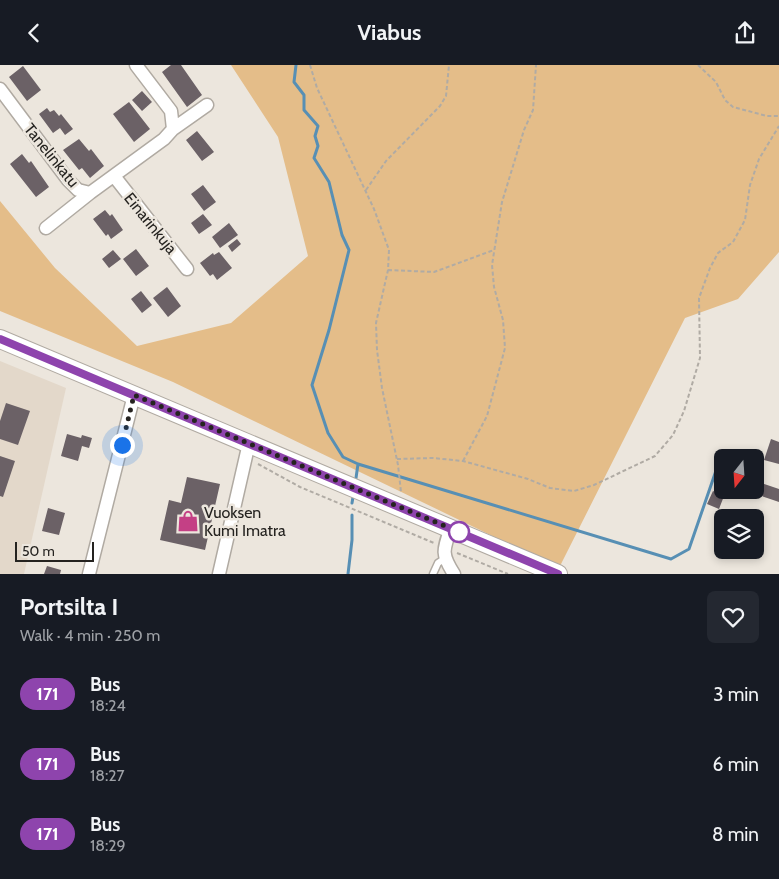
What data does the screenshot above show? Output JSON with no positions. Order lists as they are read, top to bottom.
{
  "streets": {
    "street": ["Tanelinkatu", "Einarinkuja"]
  },
  "crossings": [
    ["Tanelinkatu", "Einarinkuja"]
  ],
  "places": {
    "shop": ["Vuoksen Kumi Imatra"]
  },
  "lines": ["bus line 171"],
  "scale_bar": "50 m",
  "north": "bottom",
  "page": {
    "header": "Viabus",
    "scale": "50 m",
    "heading": ["Portsilta I", "Walk · 4 min · 250 m"],
    "list": [
      {
        "mark": "171",
        "name": "Bus",
        "note": "18:24",
        "value": "3 min"
      },
      {
        "mark": "171",
        "name": "Bus",
        "note": "18:27",
        "value": "6 min"
      },
      {
        "mark": "171",
        "name": "Bus",
        "note": "18:29",
        "value": "8 min"
      }
    ]
  }
}
